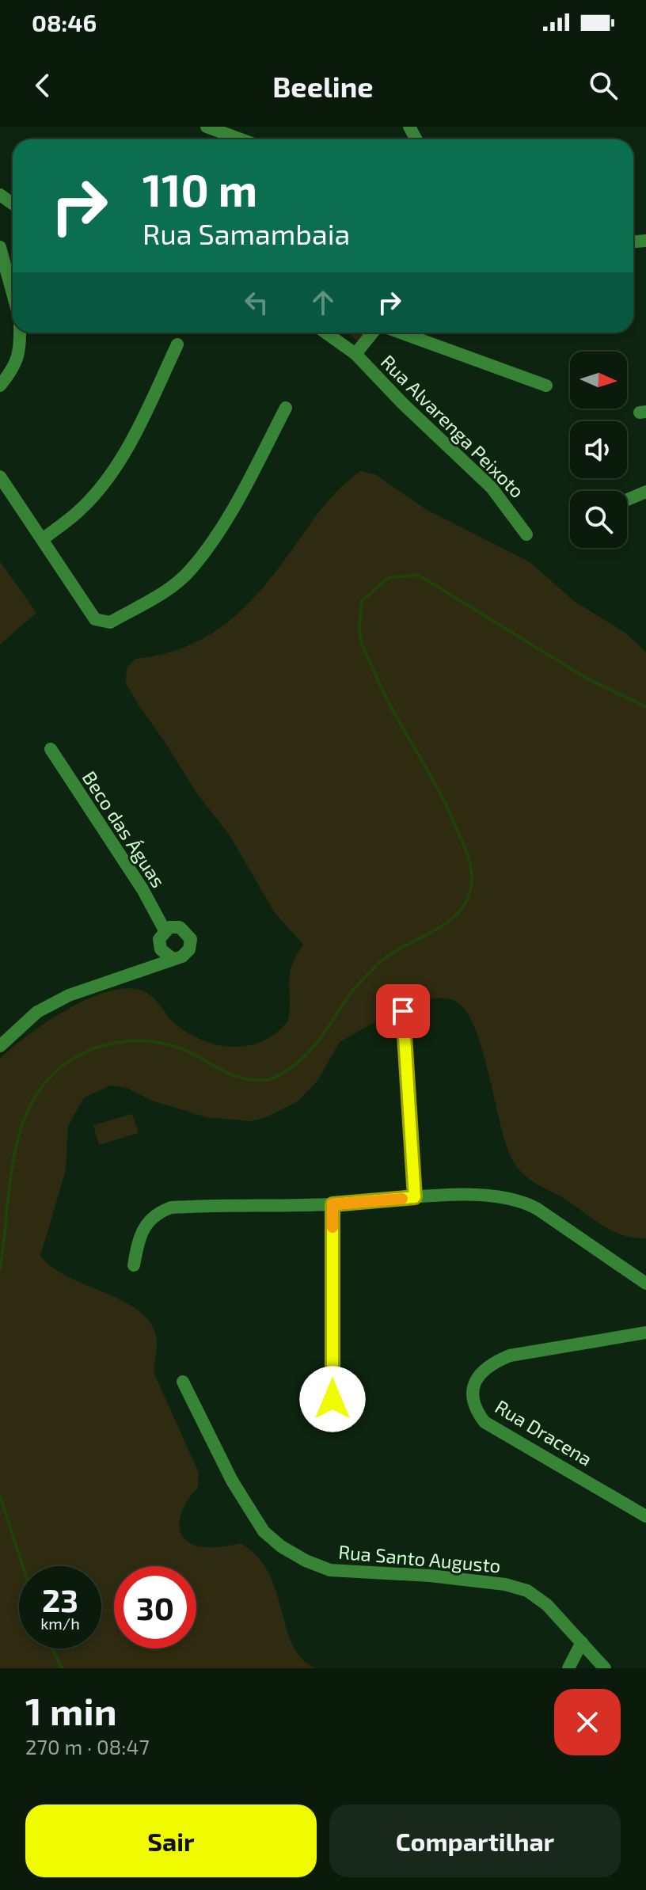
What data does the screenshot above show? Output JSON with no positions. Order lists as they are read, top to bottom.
{
  "streets": {
    "street": [
      "Rua Alvarenga Peixoto",
      "Beco das Águas",
      "Rua Dracena",
      "Rua Santo Augusto"
    ]
  },
  "north": "right",
  "page": {
    "status": "08:46",
    "header": "Beeline",
    "turn": ["110 m", "Rua Samambaia"],
    "speed": "23 km/h",
    "limit": "30",
    "heading": ["1 min", "270 m · 08:47"],
    "buttons": ["Sair", "Compartilhar"]
  }
}
